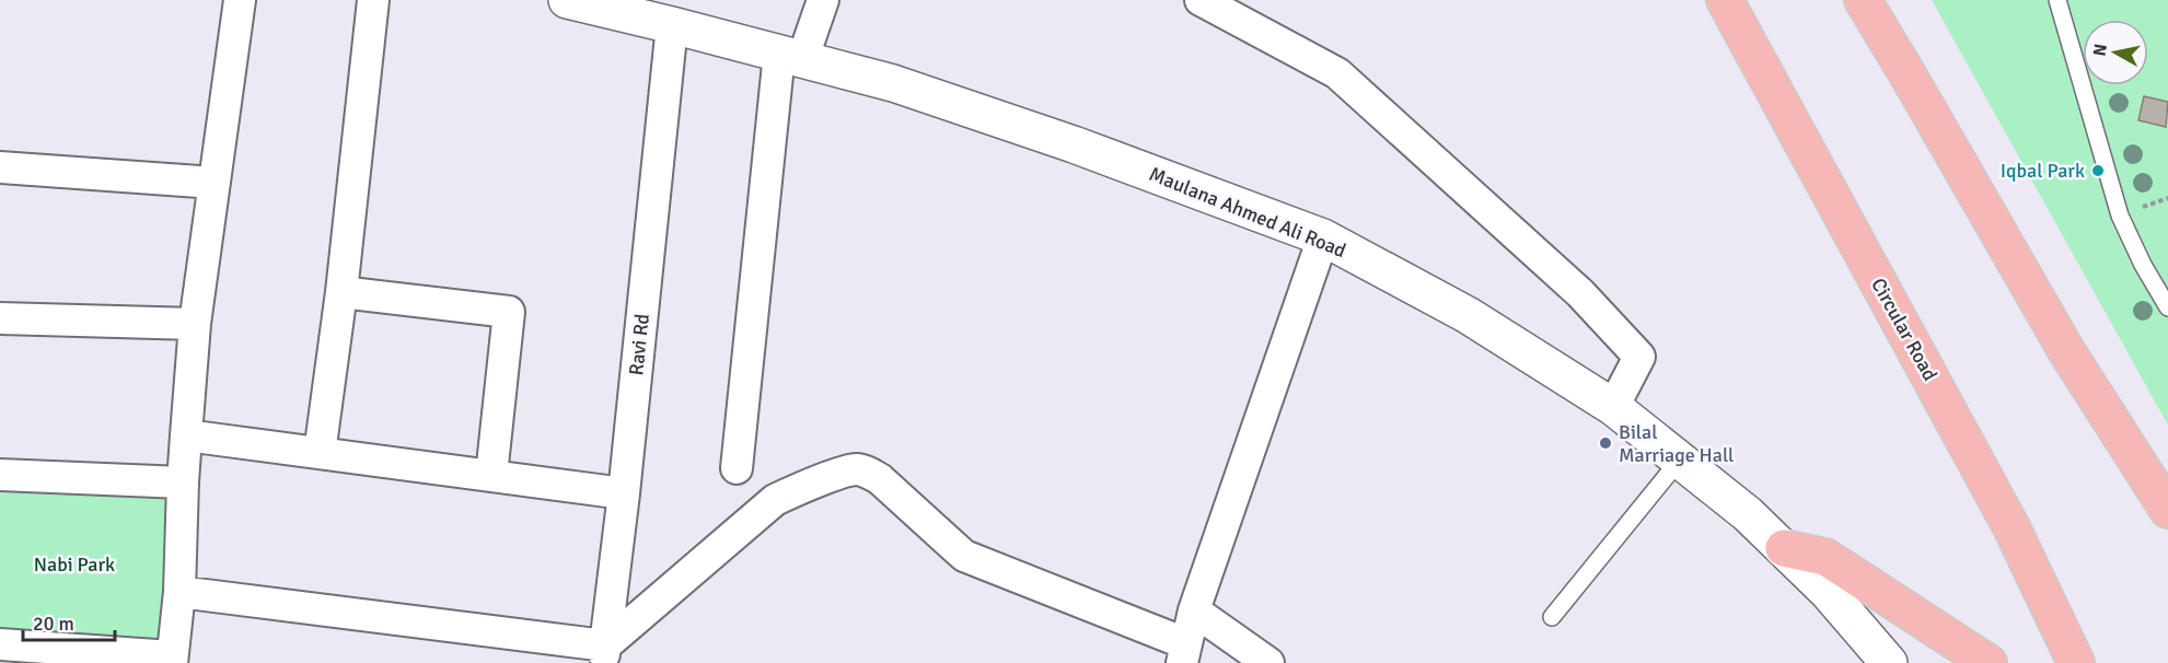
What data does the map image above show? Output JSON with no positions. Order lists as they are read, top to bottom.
{
  "streets": {
    "main road": ["Circular Road"],
    "street": ["Maulana Ahmed Ali Road", "Ravi Rd"]
  },
  "crossings": [
    ["Maulana Ahmed Ali Road", "Ravi Rd"]
  ],
  "parks": ["Nabi Park"],
  "places": ["Iqbal Park", "Bilal Marriage Hall"],
  "scale_bar": "20 m",
  "north": "left"
}
